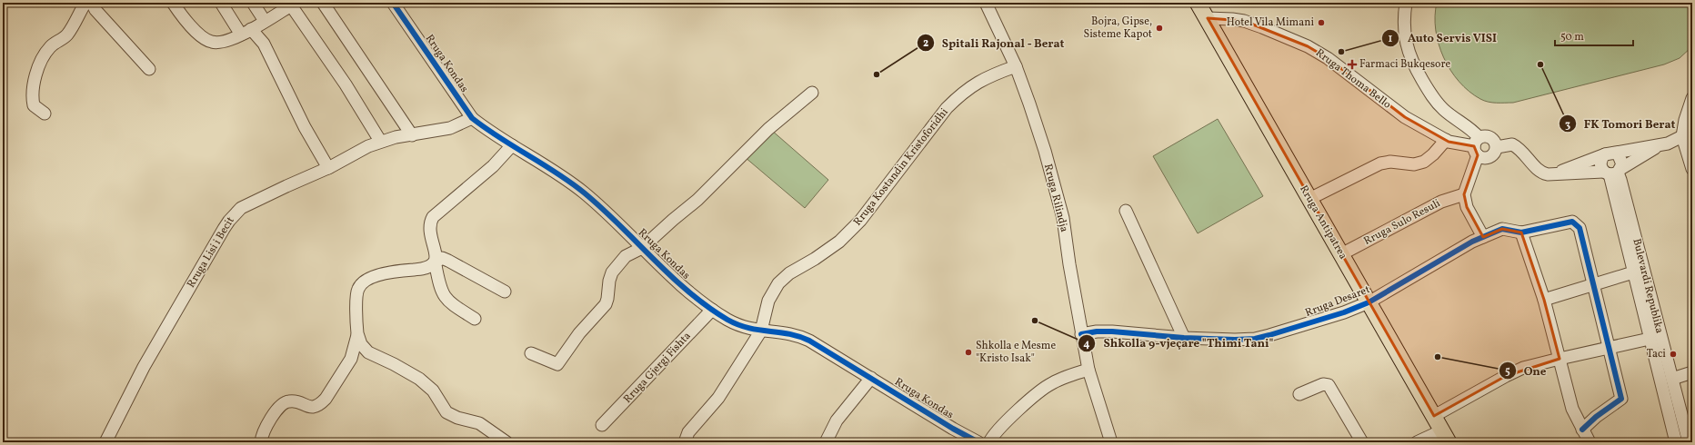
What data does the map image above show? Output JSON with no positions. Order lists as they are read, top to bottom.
{
  "streets": {
    "main road": ["Rruga Antipatrea"],
    "street": [
      "Rruga Kondas",
      "Rruga Thoma Bello",
      "Rruga Kostandin Kristoforidhi",
      "Rruga Rilindja",
      "Rruga Sulo Resuli",
      "Rruga Lisi i Becit",
      "Bulevardi Republika",
      "Rruga Desaret",
      "Rruga Gjergj Fishta"
    ]
  },
  "crossings": [
    ["Rruga Kondas", "Rruga Kostandin Kristoforidhi"],
    ["Rruga Kondas", "Rruga Lisi i Becit"],
    ["Rruga Kondas", "Rruga Gjergj Fishta"],
    ["Rruga Thoma Bello", "Rruga Antipatrea"],
    ["Rruga Kostandin Kristoforidhi", "Rruga Rilindja"],
    ["Rruga Rilindja", "Rruga Desaret"],
    ["Rruga Antipatrea", "Rruga Sulo Resuli"],
    ["Rruga Antipatrea", "Rruga Desaret"]
  ],
  "places": {
    "other": [
      "Hotel Vila Mimani",
      "Bojra, Gipse, Sisteme Kapot",
      "Auto Servis VISI",
      "FK Tomori Berat",
      "Spitali Rajonal - Berat",
      "Shkolla 9-vjeçare \"Thimi Tani\"",
      "Shkolla e Mesme \"Kristo Isak\"",
      "Taci",
      "One"
    ],
    "health": ["Farmaci Bukqesore"]
  },
  "scale_bar": "50 m"
}
